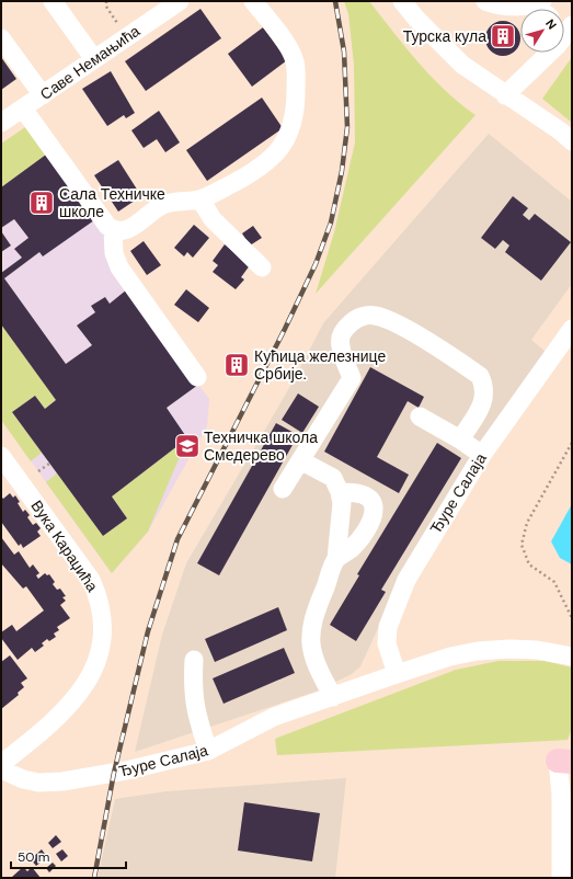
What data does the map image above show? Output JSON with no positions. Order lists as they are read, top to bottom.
{
  "streets": {
    "street": ["Саве Немањића", "Ђуре Салаја", "Вука Караџића"]
  },
  "places": {
    "building": ["Турска кула", "Сала Техничке школе", "Кућица железнице Србије."],
    "school or university": ["Техничка школа Смедерево"]
  },
  "scale_bar": "50 m",
  "north": "top right"
}
